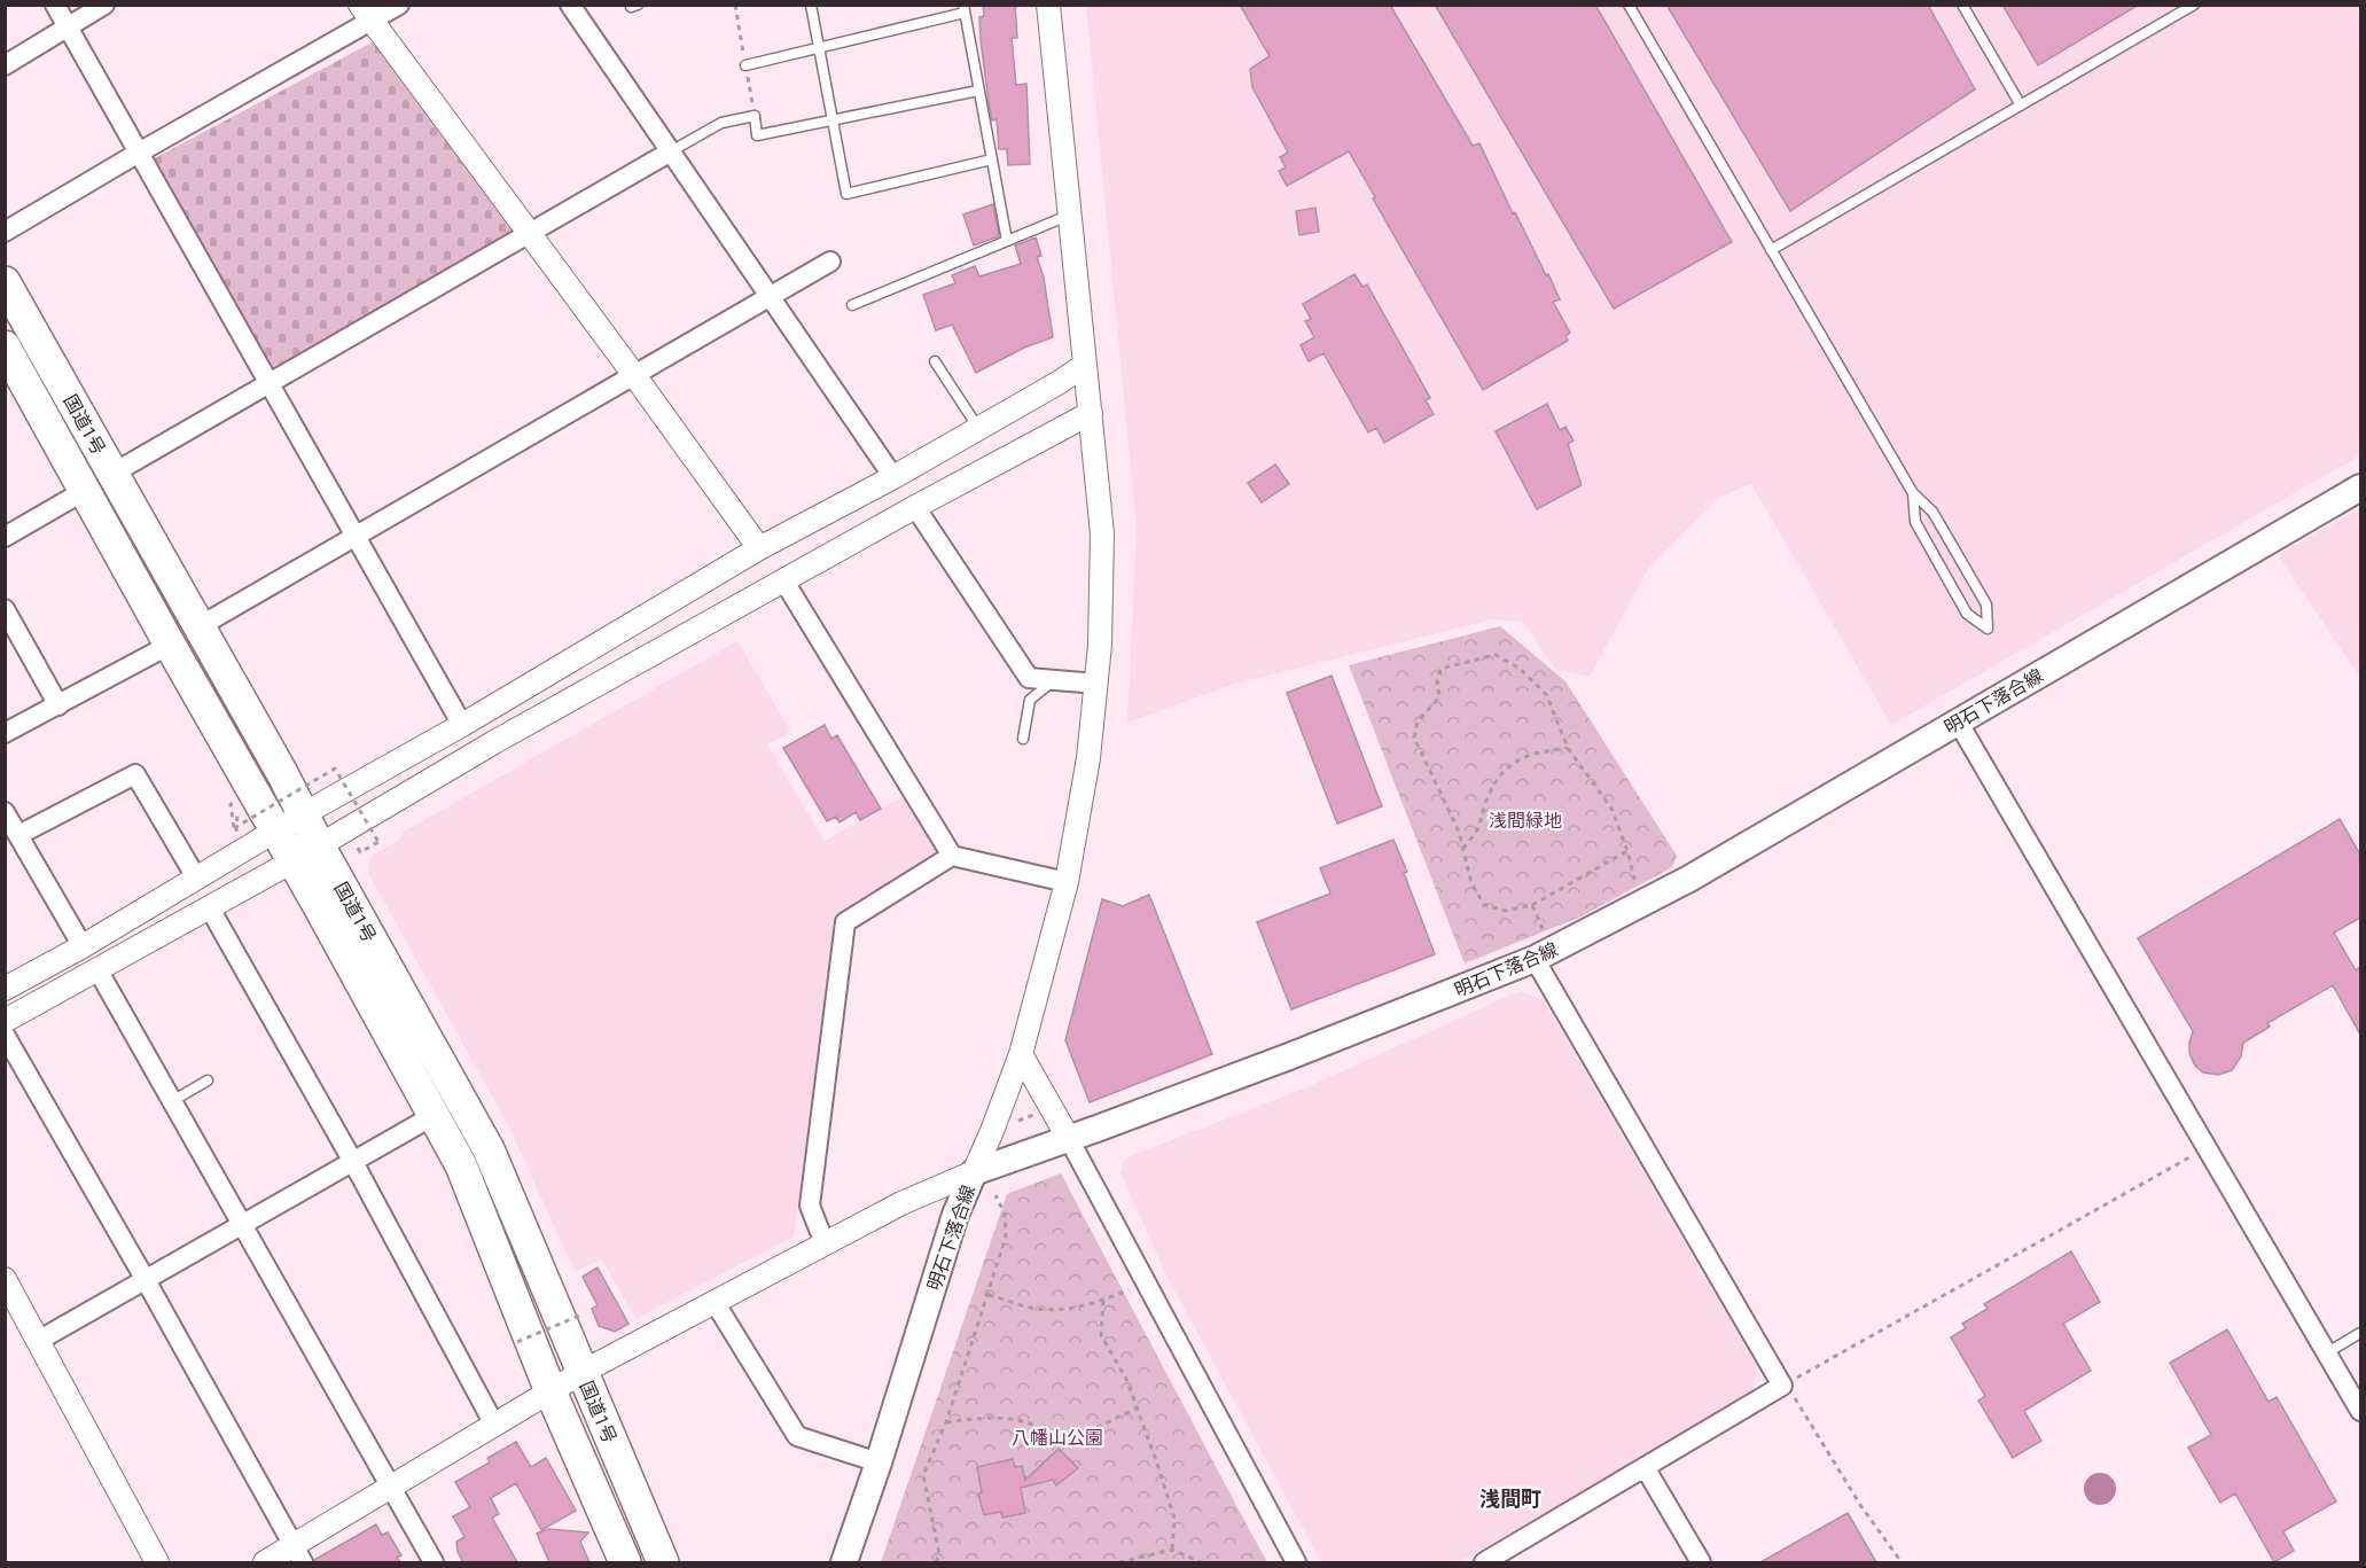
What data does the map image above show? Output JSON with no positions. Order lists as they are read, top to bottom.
{
  "streets": {
    "highway": ["国道1号"],
    "main road": ["明石下落合線"]
  },
  "districts": ["浅間町"],
  "parks": ["浅間緑地", "八幡山公園"]
}
